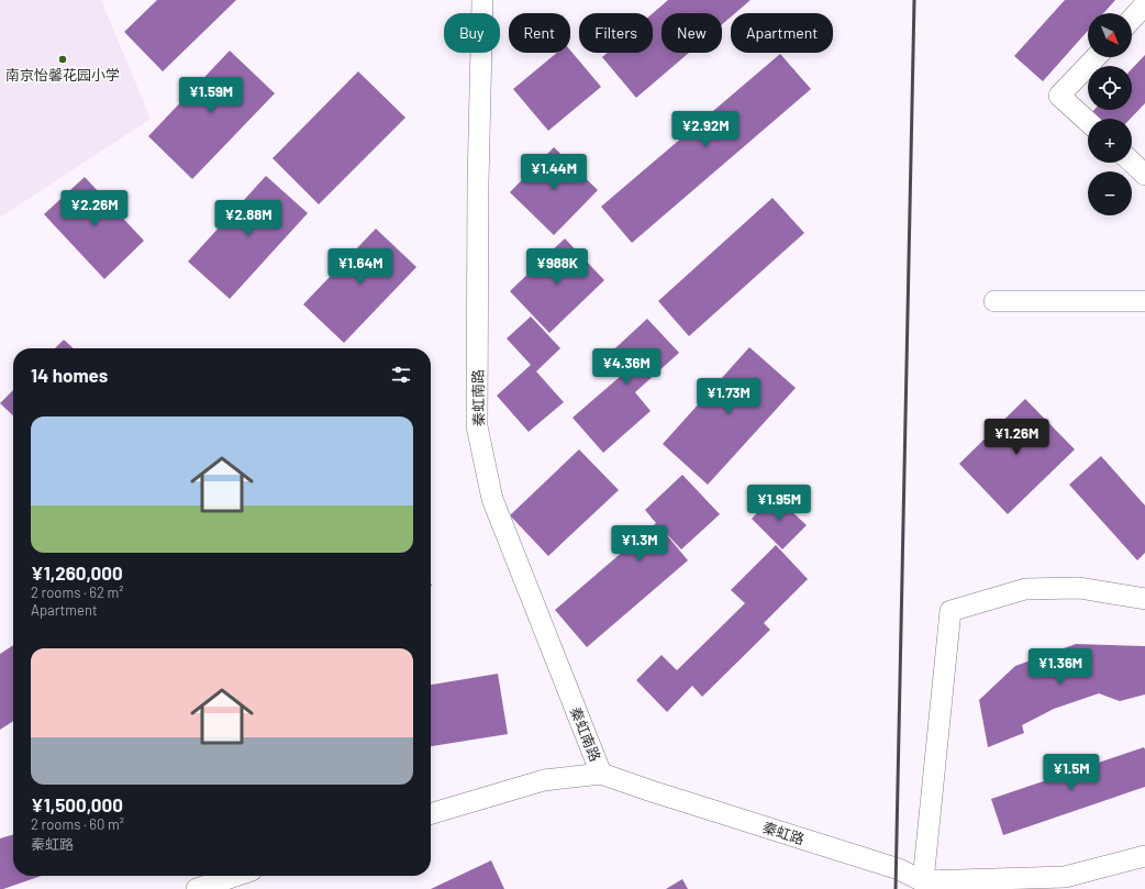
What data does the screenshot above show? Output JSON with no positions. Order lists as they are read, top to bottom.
{
  "streets": {
    "street": ["秦虹南路", "秦虹路"]
  },
  "crossings": [
    ["秦虹南路", "秦虹路"]
  ],
  "places": ["南京怡馨花园小学"],
  "north": "bottom right",
  "page": {
    "map_buttons": ["+", "−"],
    "chip": [
      "Buy",
      "Rent",
      "Filters",
      "New",
      "Apartment"
    ],
    "price": [
      "¥1.59M",
      "¥2.92M",
      "¥1.44M",
      "¥2.26M",
      "¥2.88M",
      "¥1.64M",
      "¥988K",
      "¥4.36M",
      "¥1.73M",
      "¥1.26M",
      "¥1.95M",
      "¥1.3M",
      "¥1.36M",
      "¥1.5M"
    ],
    "heading": "14 homes",
    "list": [
      {
        "name": "¥1,260,000",
        "note": "2 rooms · 62 m² · Apartment"
      },
      {
        "name": "¥1,500,000",
        "note": "2 rooms · 60 m² · 秦虹路"
      }
    ]
  }
}
